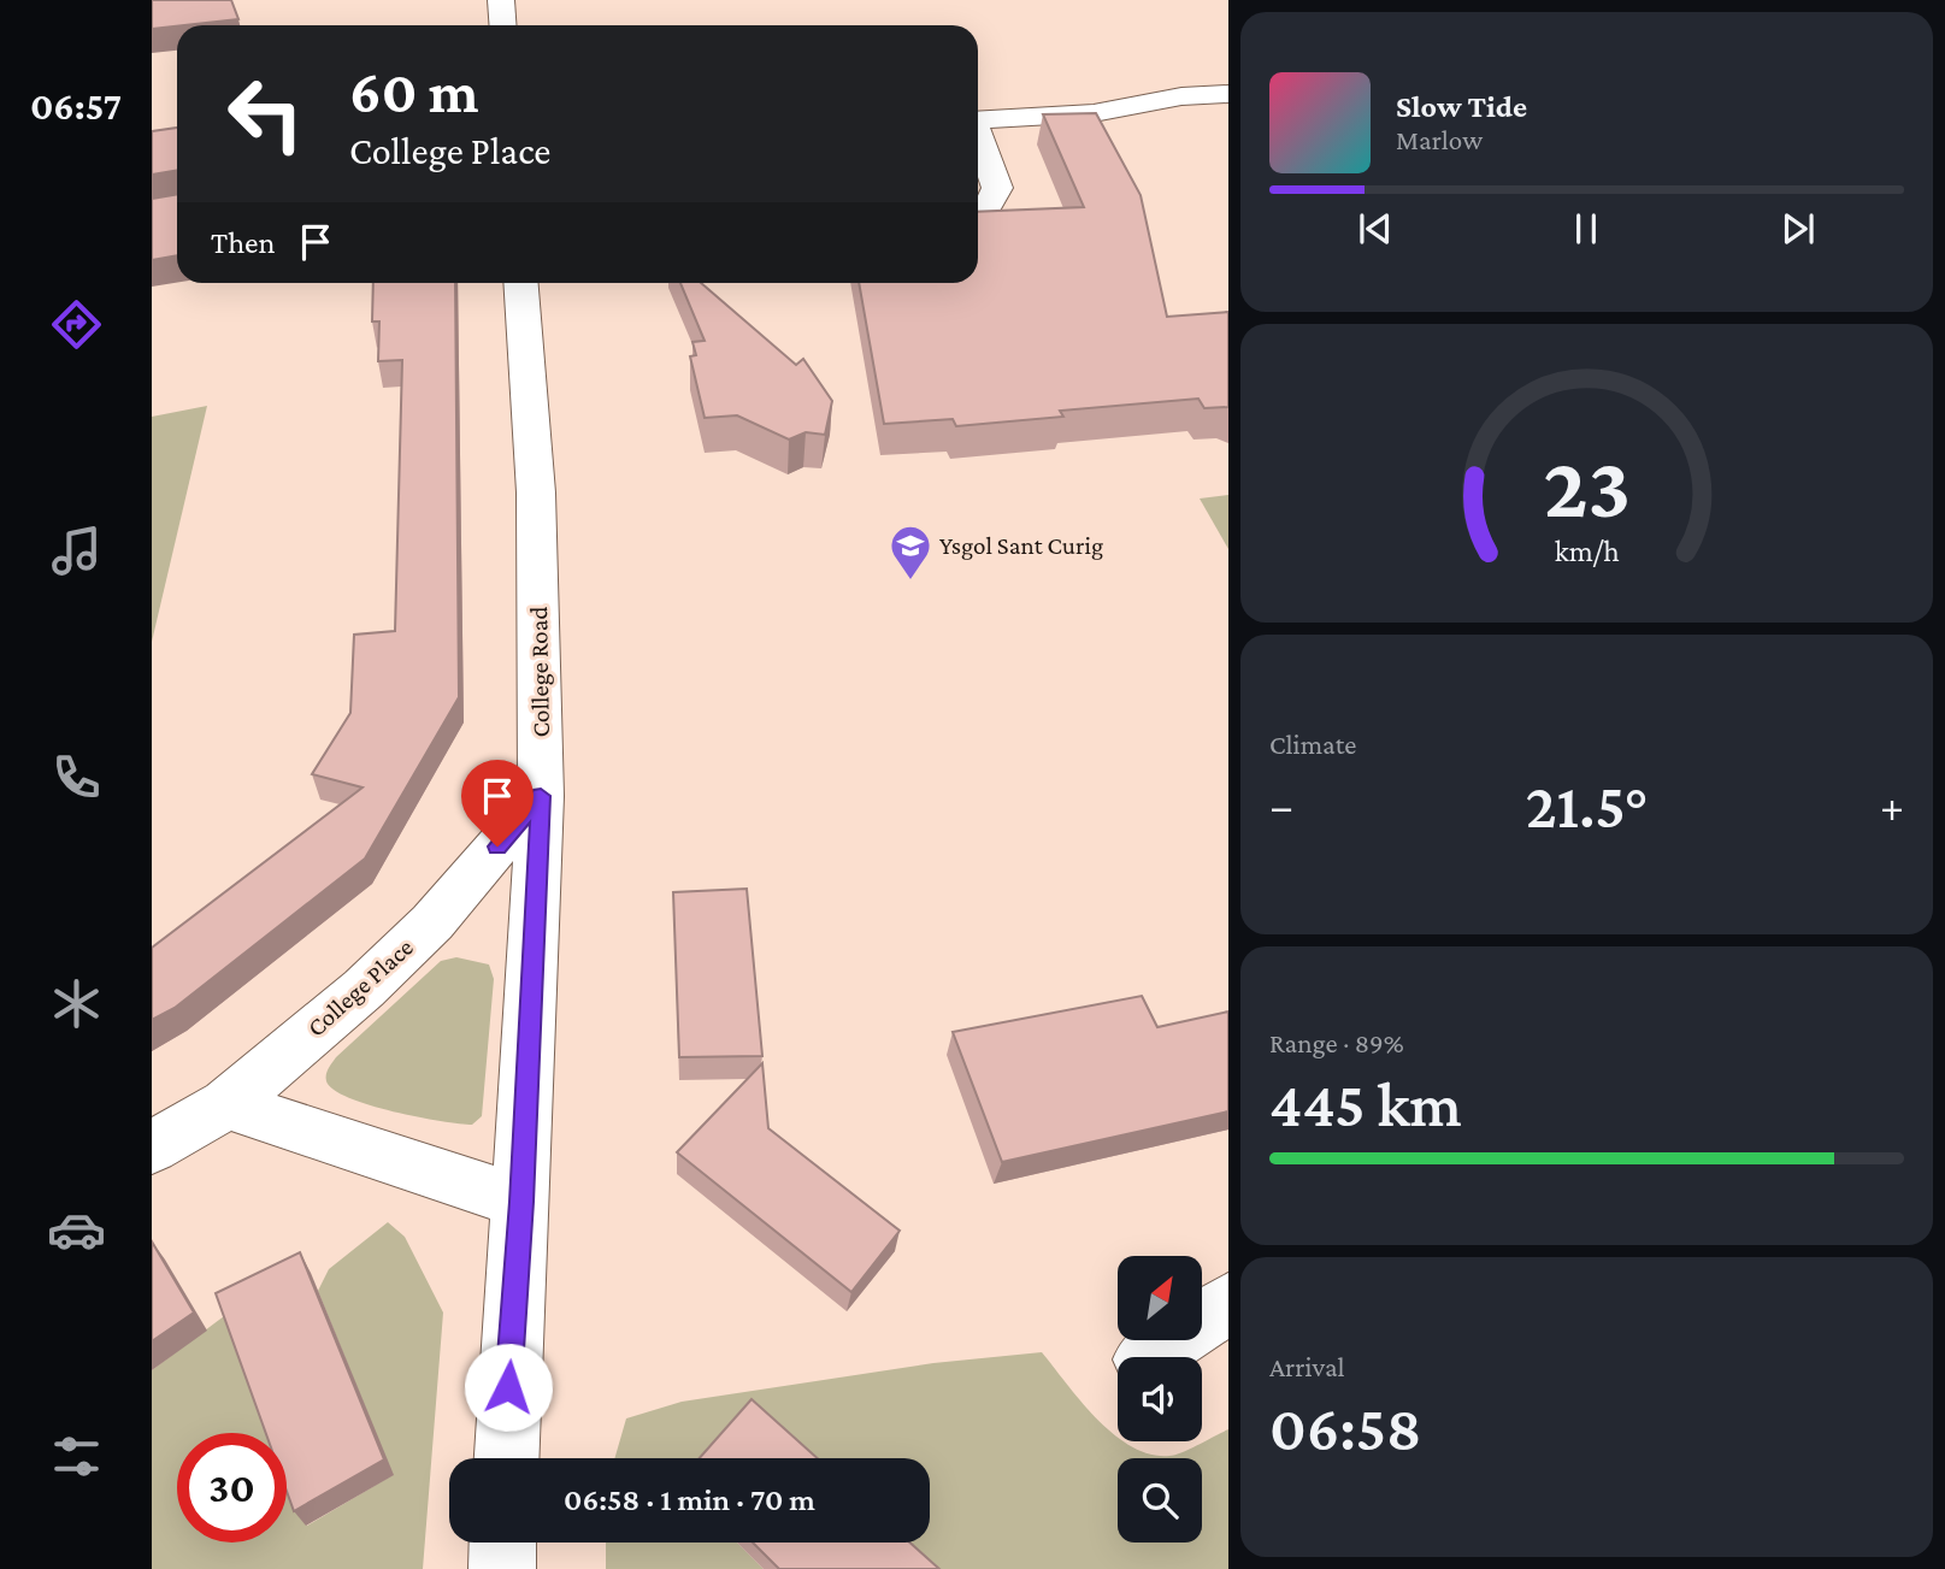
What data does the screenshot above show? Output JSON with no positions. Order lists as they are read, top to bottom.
{
  "streets": {
    "street": ["College Road", "College Place"]
  },
  "crossings": [
    ["College Road", "College Place"]
  ],
  "places": {
    "school or university": ["Ysgol Sant Curig"]
  },
  "north": "top right",
  "page": {
    "tabs": "06:57",
    "turn": ["60 m", "College Place"],
    "song": ["Slow Tide", "Marlow"],
    "then": "Then",
    "tile": [
      "Climate",
      ["Range · 89%", "445 km"],
      ["Arrival", "06:58"]
    ],
    "heat": ["−", "21.5°", "+"],
    "limit": "30",
    "trip": "06:58 · 1 min · 70 m",
    "gauge": ["23", "km/h"]
  }
}
